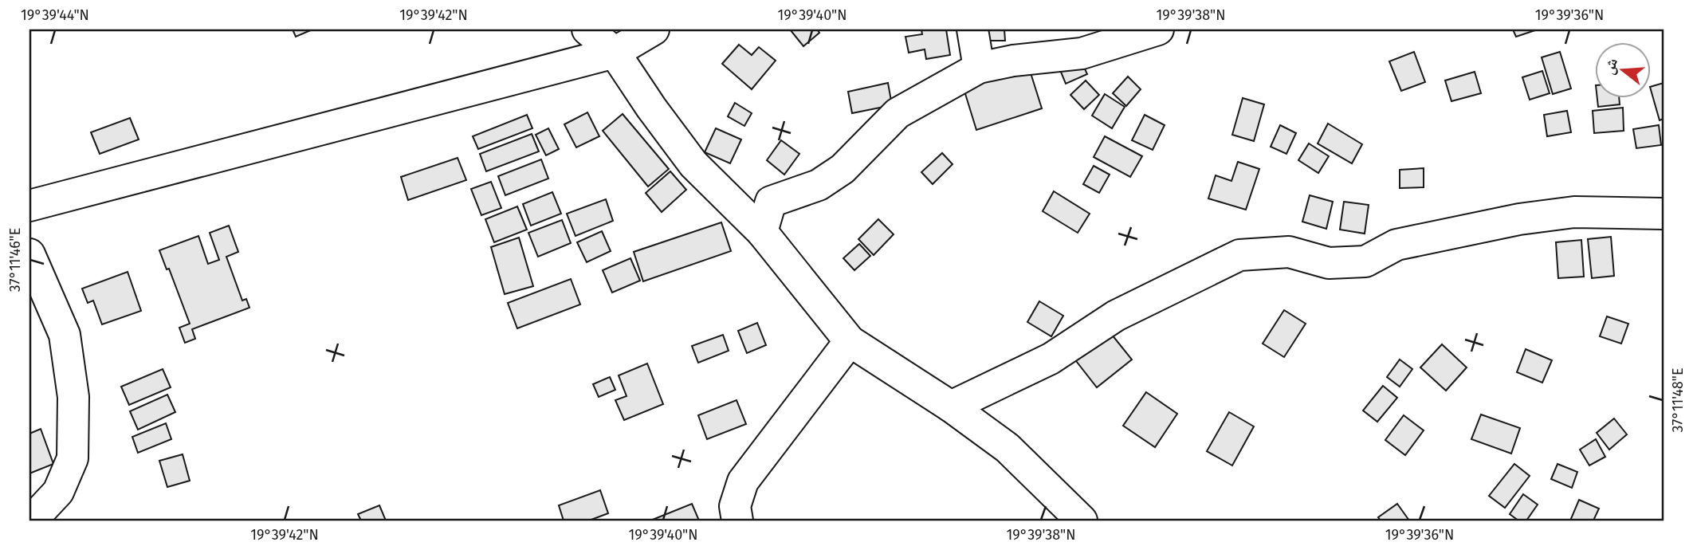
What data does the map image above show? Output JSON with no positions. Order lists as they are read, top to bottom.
{
  "north": "left",
  "coordinates": [
    "19°39'44\"N",
    "19°39'42\"N",
    "19°39'40\"N",
    "19°39'38\"N",
    "19°39'36\"N",
    "37°11'46\"E",
    "37°11'48\"E"
  ]
}
